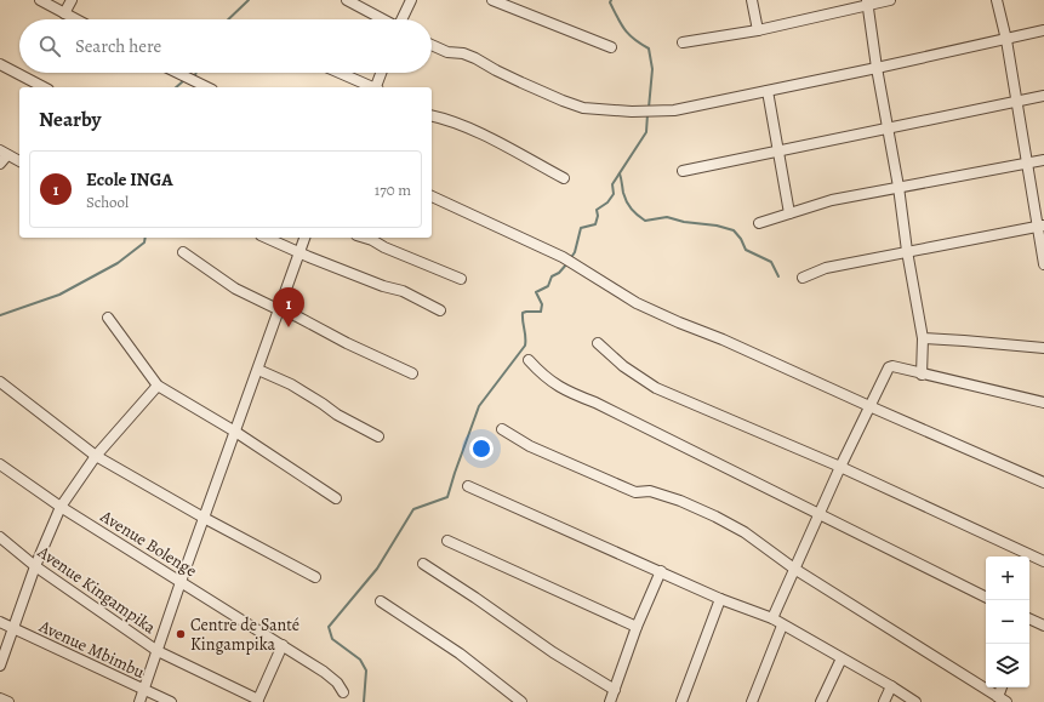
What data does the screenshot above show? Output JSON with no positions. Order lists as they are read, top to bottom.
{
  "streets": {
    "street": ["Avenue Bolenge", "Avenue Kingampika", "Avenue Mbimbu"]
  },
  "places": ["Centre de Santé Kingampika"],
  "page": {
    "search": "Search here",
    "heading": "Nearby",
    "list": [
      {
        "mark": "1",
        "name": "Ecole INGA",
        "note": "School",
        "value": "170 m"
      }
    ],
    "pins": "1",
    "map_buttons": ["+", "−"]
  }
}
